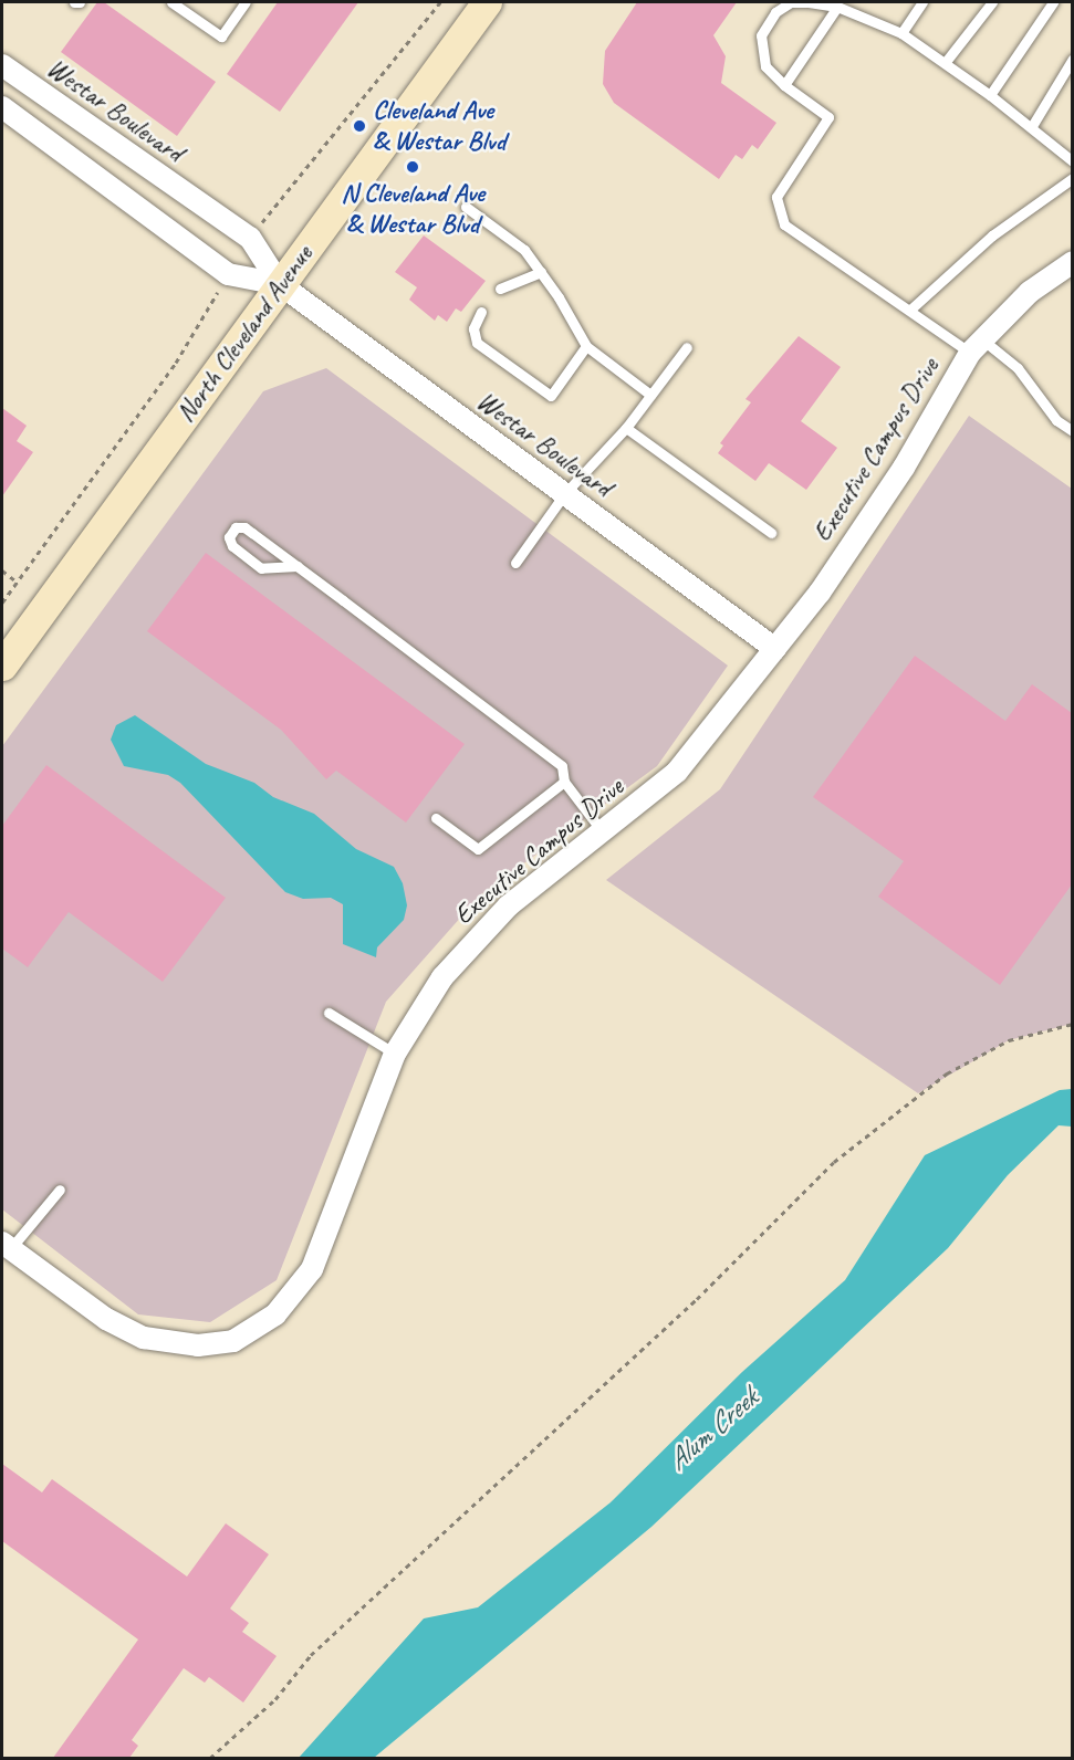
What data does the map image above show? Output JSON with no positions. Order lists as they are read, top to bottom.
{
  "streets": {
    "main road": ["North Cleveland Avenue"],
    "street": ["Westar Boulevard", "Executive Campus Drive"]
  },
  "crossings": [
    ["Westar Boulevard", "North Cleveland Avenue"],
    ["Westar Boulevard", "Executive Campus Drive"]
  ],
  "water": ["Alum Creek"],
  "places": ["Cleveland Ave & Westar Blvd", "N Cleveland Ave & Westar Blvd"]
}
